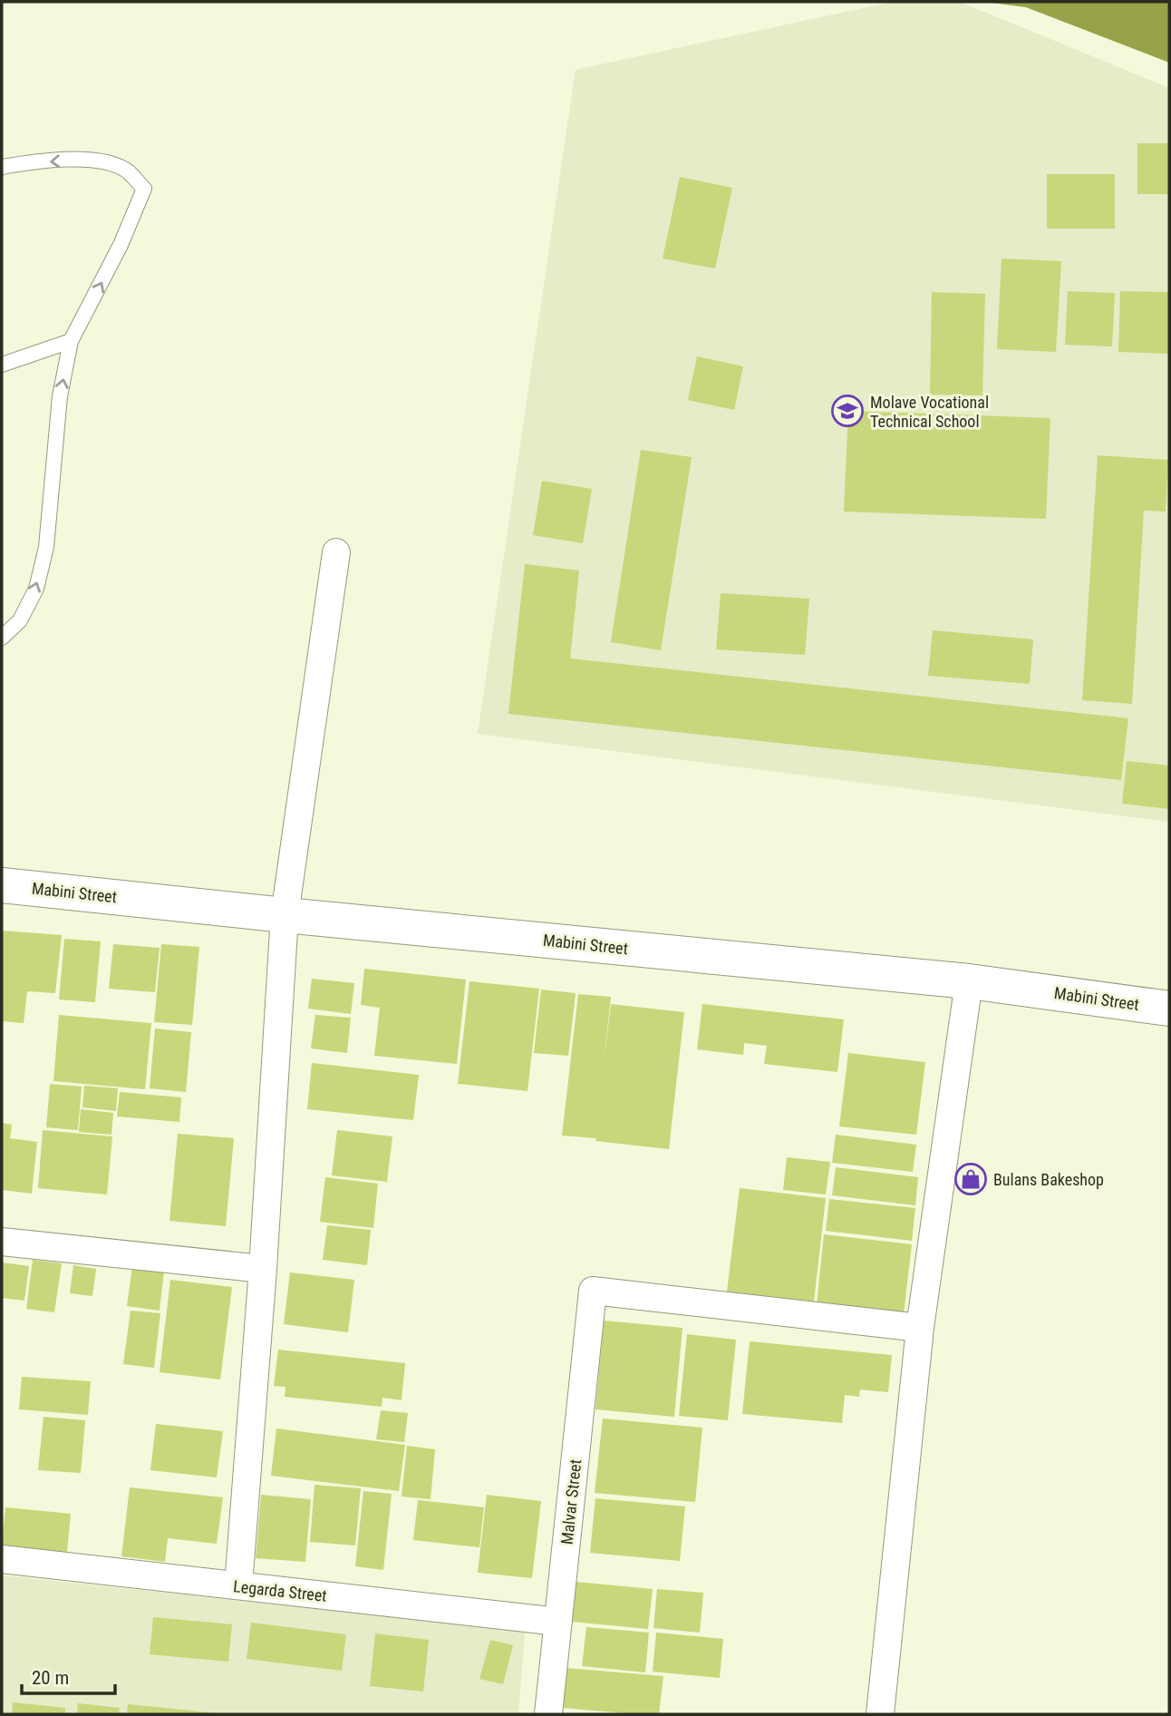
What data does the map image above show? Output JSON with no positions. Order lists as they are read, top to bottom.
{
  "streets": {
    "street": ["Mabini Street", "Malvar Street", "Legarda Street"]
  },
  "crossings": [
    ["Malvar Street", "Legarda Street"]
  ],
  "places": {
    "school or university": ["Molave Vocational Technical School"],
    "shop": ["Bulans Bakeshop"]
  },
  "scale_bar": "20 m"
}
